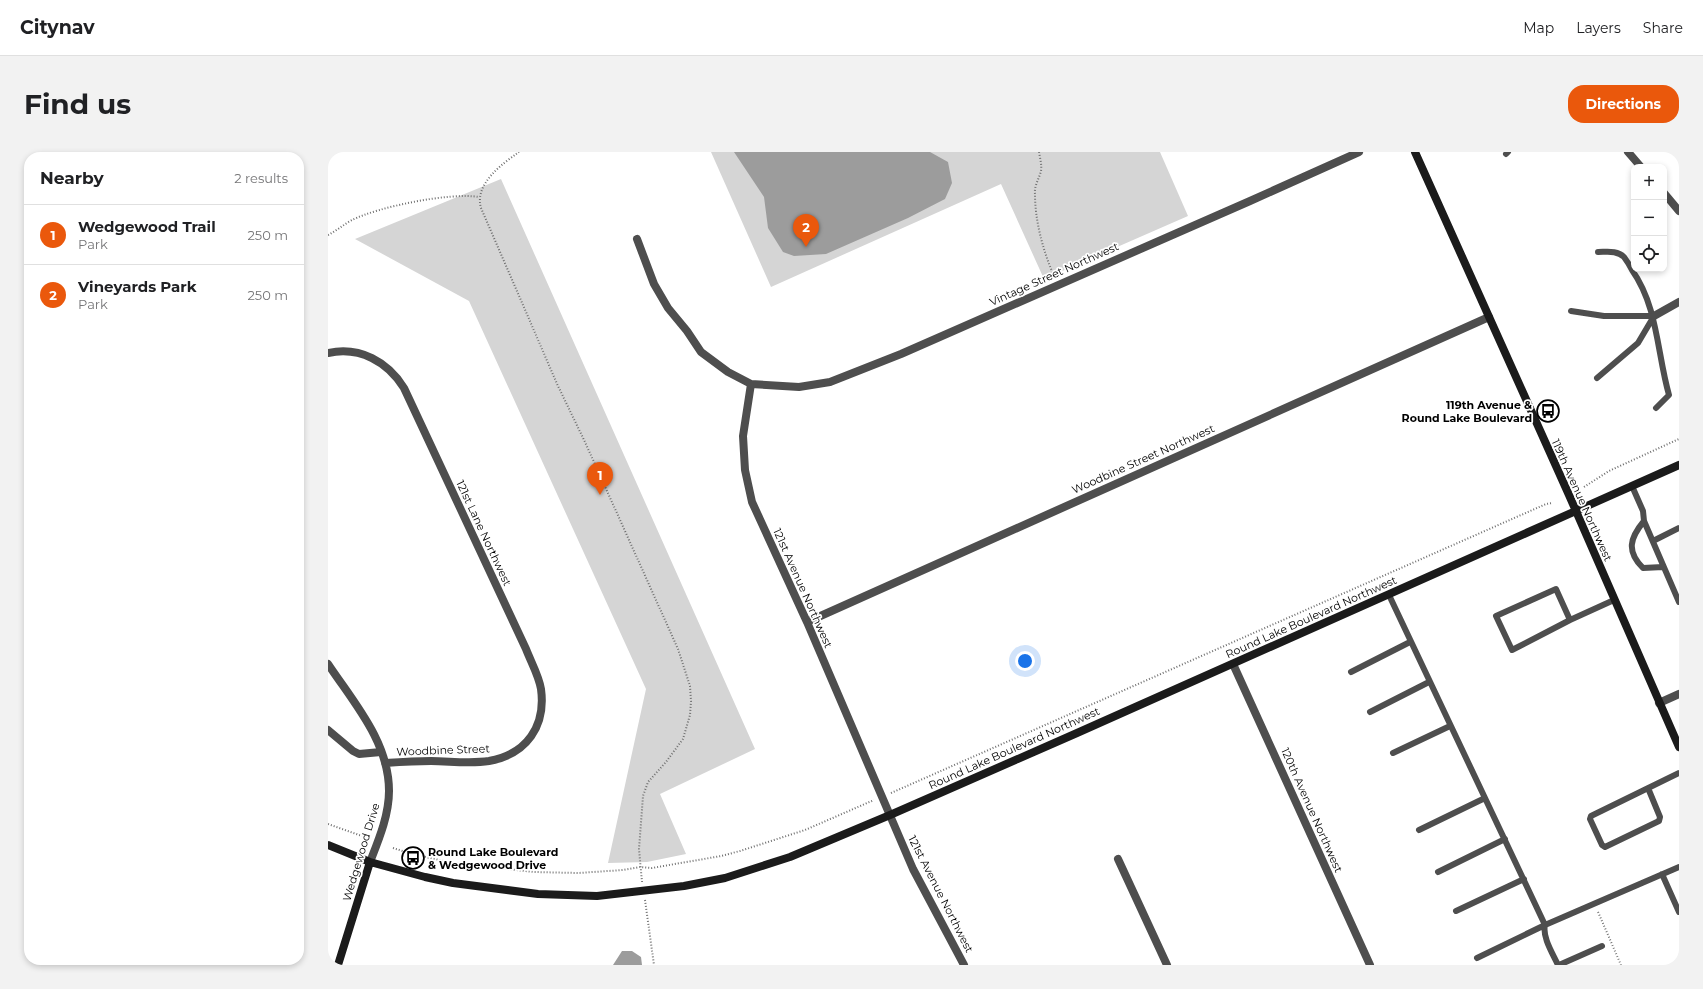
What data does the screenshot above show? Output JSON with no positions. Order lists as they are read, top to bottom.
{
  "streets": {
    "main road": ["119th Avenue Northwest", "Round Lake Boulevard Northwest", "Wedgewood Drive"],
    "street": [
      "Vintage Street Northwest",
      "Woodbine Street Northwest",
      "121st Lane Northwest",
      "121st Avenue Northwest",
      "Woodbine Street",
      "120th Avenue Northwest"
    ]
  },
  "crossings": [
    ["Vintage Street Northwest", "121st Avenue Northwest"],
    ["Woodbine Street Northwest", "119th Avenue Northwest"],
    ["Woodbine Street Northwest", "121st Avenue Northwest"],
    ["119th Avenue Northwest", "Round Lake Boulevard Northwest"],
    ["121st Lane Northwest", "Woodbine Street"],
    ["121st Avenue Northwest", "Round Lake Boulevard Northwest"],
    ["Round Lake Boulevard Northwest", "120th Avenue Northwest"],
    ["Round Lake Boulevard Northwest", "Wedgewood Drive"],
    ["Woodbine Street", "Wedgewood Drive"]
  ],
  "places": {
    "bus stop": ["119th Avenue & Round Lake Boulevard", "Round Lake Boulevard & Wedgewood Drive"]
  },
  "page": {
    "header": "Citynav",
    "nav": ["Map", "Layers", "Share"],
    "buttons": "Directions",
    "title": "Find us",
    "heading": ["Nearby", "2 results"],
    "map_buttons": ["+", "−"],
    "list": [
      {
        "mark": "1",
        "name": "Wedgewood Trail",
        "note": "Park",
        "value": "250 m"
      },
      {
        "mark": "2",
        "name": "Vineyards Park",
        "note": "Park",
        "value": "250 m"
      }
    ],
    "pins": ["2", "1"]
  }
}
